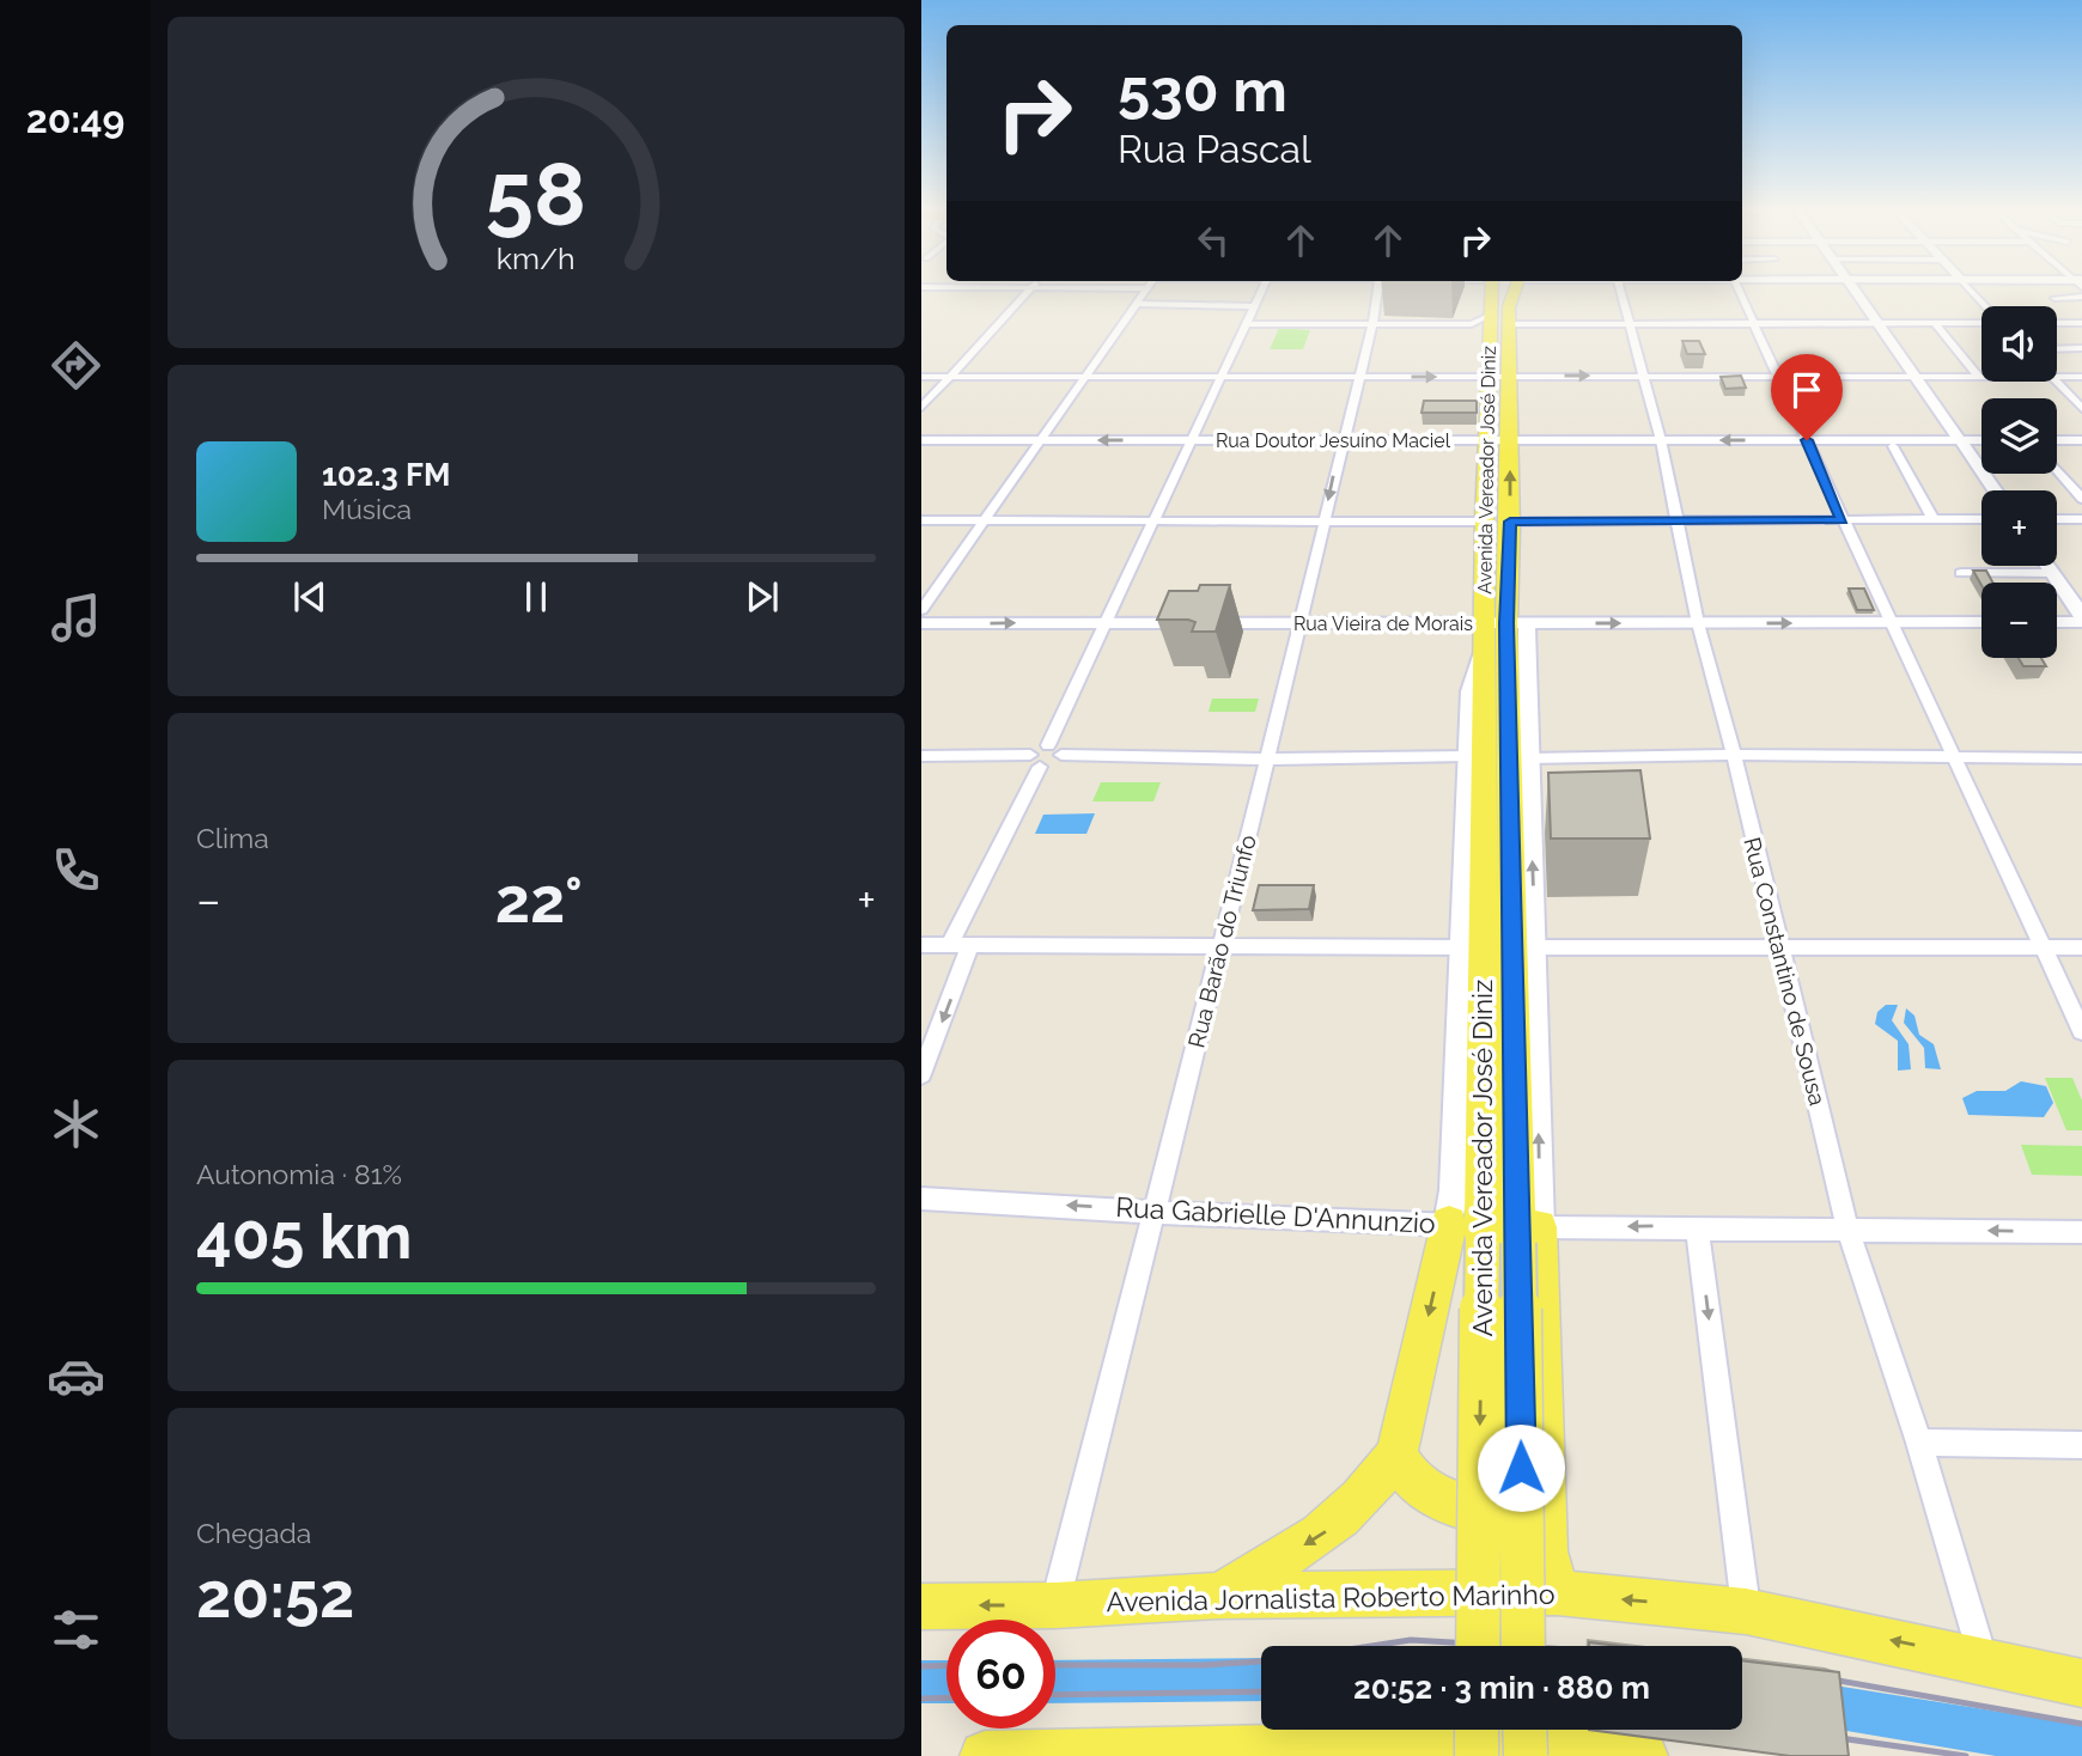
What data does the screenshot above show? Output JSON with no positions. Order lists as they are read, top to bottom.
{
  "streets": {
    "main road": ["Avenida Vereador José Diniz", "Avenida Jornalista Roberto Marinho"],
    "street": [
      "Rua Doutor Jesuíno Maciel",
      "Rua Vieira de Morais",
      "Rua Barão do Triunfo",
      "Rua Constantino de Sousa",
      "Rua Gabrielle D'Annunzio"
    ]
  },
  "crossings": [
    ["Rua Doutor Jesuíno Maciel", "Avenida Vereador José Diniz"],
    ["Rua Doutor Jesuíno Maciel", "Rua Barão do Triunfo"],
    ["Rua Doutor Jesuíno Maciel", "Rua Constantino de Sousa"],
    ["Avenida Vereador José Diniz", "Rua Vieira de Morais"],
    ["Avenida Vereador José Diniz", "Rua Gabrielle D'Annunzio"],
    ["Rua Vieira de Morais", "Rua Barão do Triunfo"],
    ["Rua Vieira de Morais", "Rua Constantino de Sousa"],
    ["Rua Barão do Triunfo", "Rua Gabrielle D'Annunzio"],
    ["Rua Barão do Triunfo", "Avenida Jornalista Roberto Marinho"],
    ["Rua Constantino de Sousa", "Rua Gabrielle D'Annunzio"],
    ["Rua Constantino de Sousa", "Avenida Jornalista Roberto Marinho"]
  ],
  "one_way": ["Rua Gabrielle D'Annunzio", "Avenida Jornalista Roberto Marinho"],
  "page": {
    "tabs": "20:49",
    "turn": ["530 m", "Rua Pascal"],
    "map_buttons": ["+", "−"],
    "song": ["102.3 FM", "Música"],
    "tile": [
      "Clima",
      ["Autonomia · 81%", "405 km"],
      ["Chegada", "20:52"]
    ],
    "heat": ["−", "22°", "+"],
    "limit": "60",
    "trip": "20:52 · 3 min · 880 m",
    "gauge": ["58", "km/h"]
  }
}
